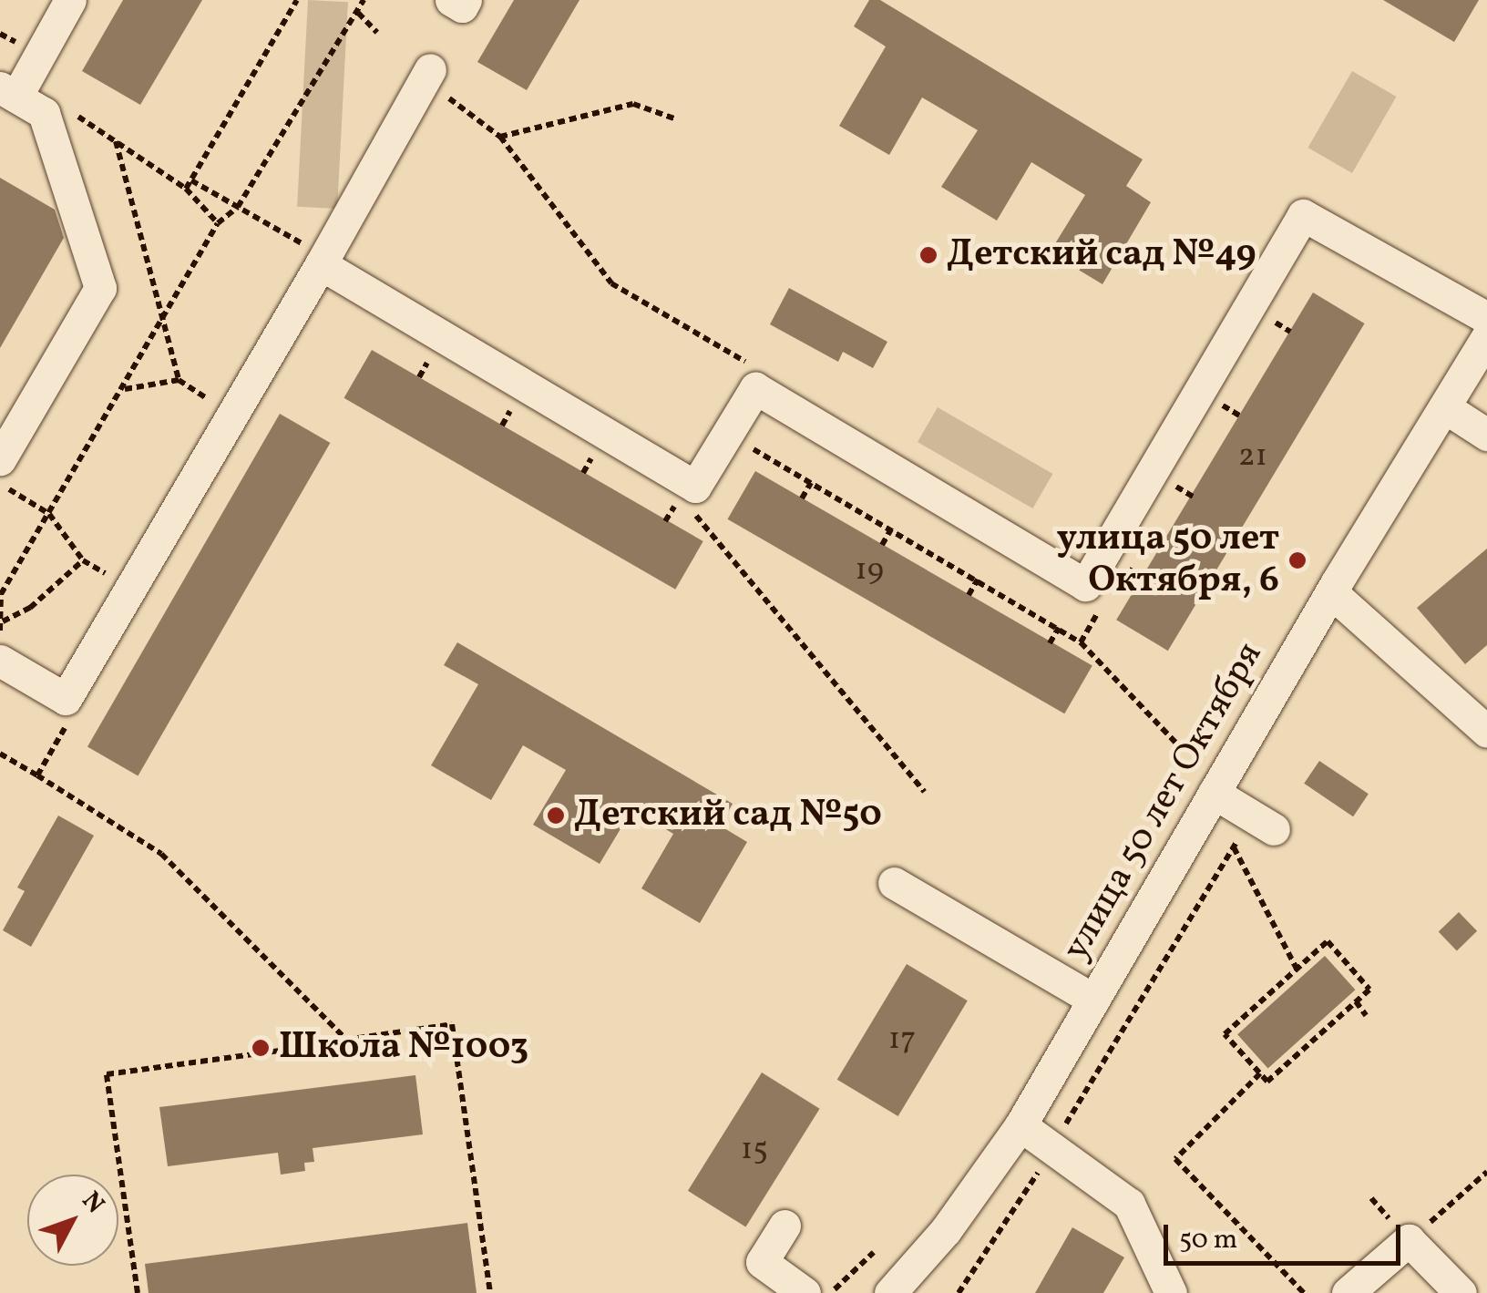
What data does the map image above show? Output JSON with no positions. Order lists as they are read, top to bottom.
{
  "streets": {
    "street": ["улица 50 лет Октября"]
  },
  "places": [
    "Детский сад №49",
    "улица 50 лет Октября, 6",
    "Детский сад №50",
    "Школа №1003"
  ],
  "house_numbers": [
    "21",
    "19",
    "17",
    "15"
  ],
  "scale_bar": "50 m",
  "north": "top right"
}
